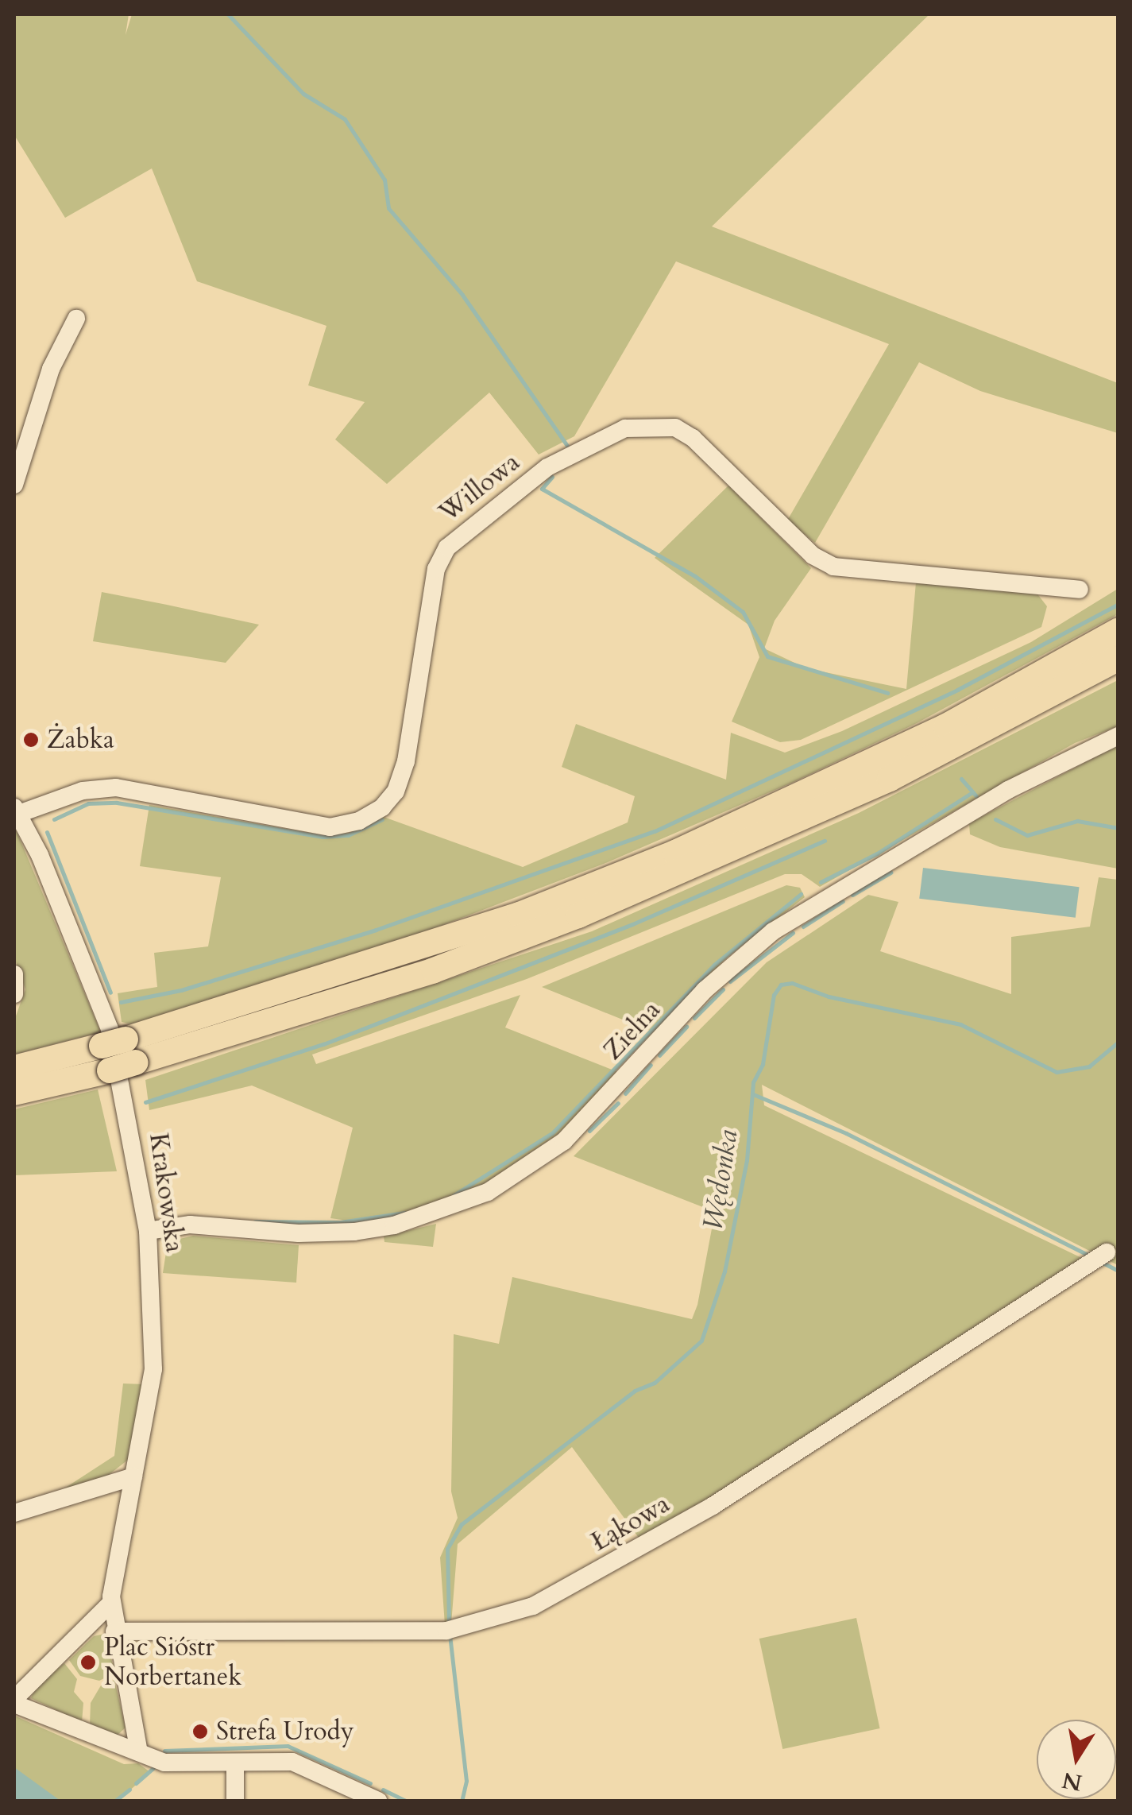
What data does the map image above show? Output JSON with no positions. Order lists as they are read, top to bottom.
{
  "streets": {
    "street": [
      "Willowa",
      "Zielna",
      "Krakowska",
      "Łąkowa"
    ]
  },
  "crossings": [
    ["Willowa", "Krakowska"],
    ["Zielna", "Krakowska"]
  ],
  "water": ["Wędonka"],
  "places": ["Żabka", "Plac Sióstr Norbertanek", "Strefa Urody"],
  "north": "bottom"
}
